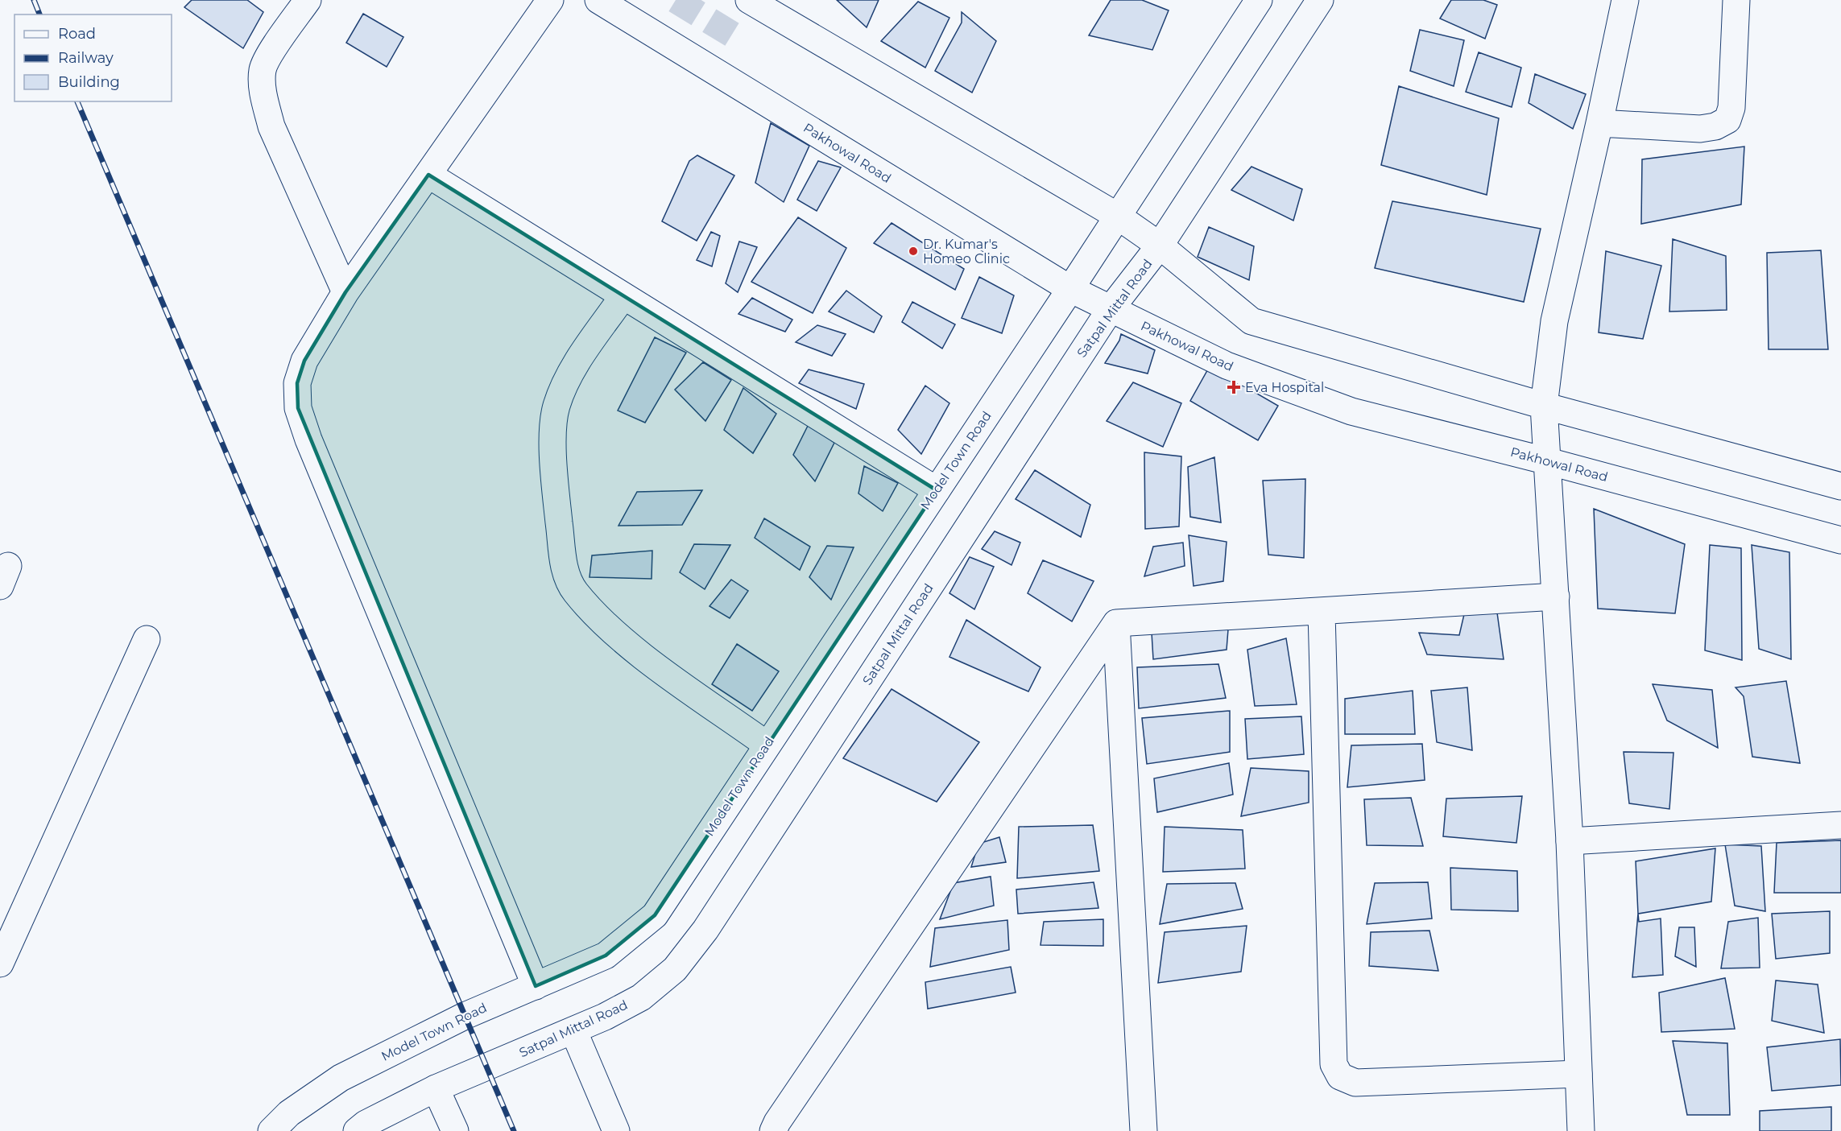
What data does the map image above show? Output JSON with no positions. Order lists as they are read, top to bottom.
{
  "streets": {
    "street": ["Pakhowal Road", "Satpal Mittal Road", "Model Town Road"]
  },
  "crossings": [
    ["Pakhowal Road", "Satpal Mittal Road"],
    ["Pakhowal Road", "Model Town Road"]
  ],
  "places": {
    "other": ["Dr. Kumar's Homeo Clinic"],
    "health": ["Eva Hospital"]
  },
  "legend": ["Road", "Railway", "Building"]
}
